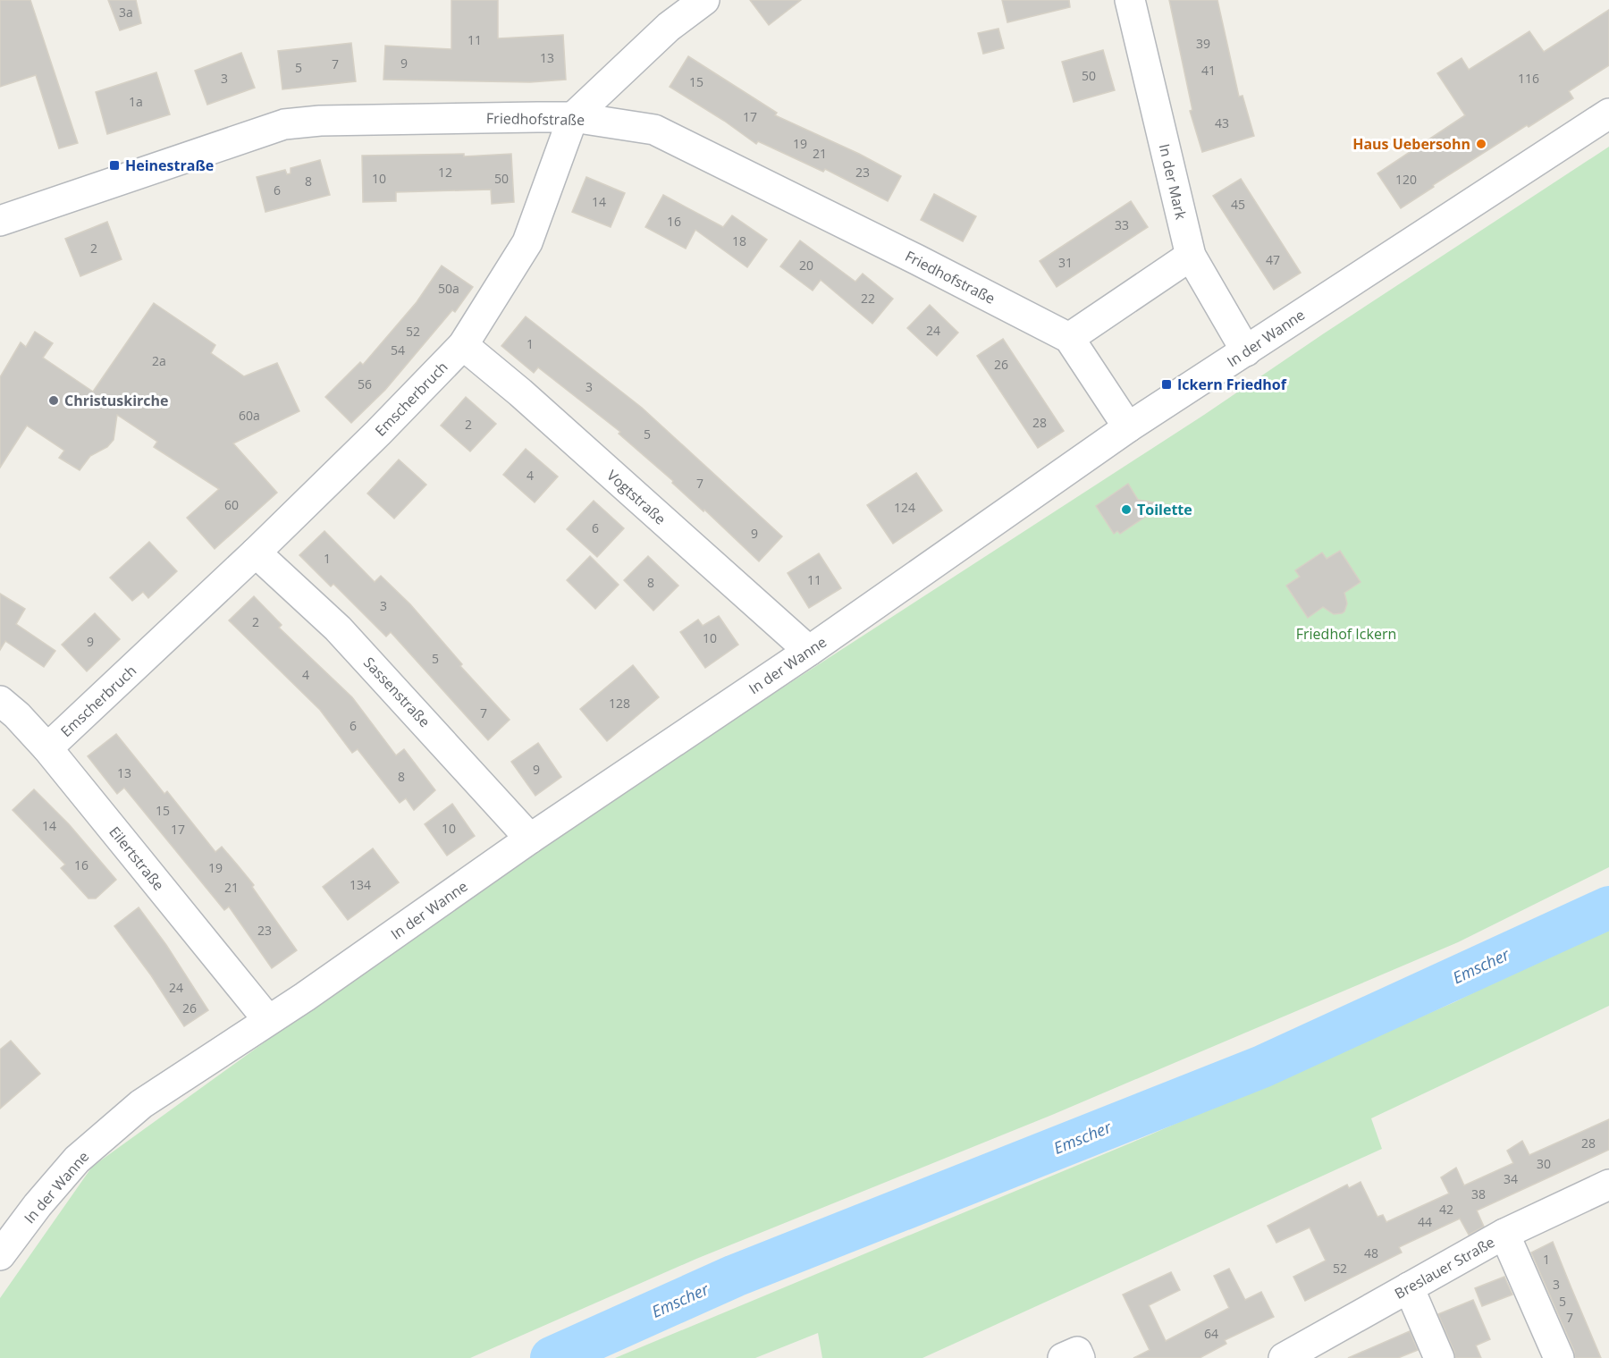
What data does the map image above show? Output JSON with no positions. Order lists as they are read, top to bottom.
{
  "streets": {
    "street": [
      "Friedhofstraße",
      "In der Mark",
      "In der Wanne",
      "Emscherbruch",
      "Vogtstraße",
      "Sassenstraße",
      "Eilertstraße",
      "Breslauer Straße"
    ]
  },
  "crossings": [
    ["Friedhofstraße", "In der Wanne"],
    ["Friedhofstraße", "Emscherbruch"],
    ["In der Mark", "In der Wanne"],
    ["In der Wanne", "Vogtstraße"],
    ["In der Wanne", "Sassenstraße"],
    ["In der Wanne", "Eilertstraße"],
    ["Emscherbruch", "Vogtstraße"],
    ["Emscherbruch", "Sassenstraße"],
    ["Emscherbruch", "Eilertstraße"]
  ],
  "water": ["Emscher"],
  "parks": ["Friedhof Ickern"],
  "places": {
    "other": ["Haus Uebersohn", "Christuskirche", "Toilette"],
    "transit": ["Heinestraße", "Ickern Friedhof"]
  },
  "house_numbers": [
    "3a",
    "11",
    "39",
    "13",
    "9",
    "7",
    "5",
    "41",
    "50",
    "3",
    "116",
    "15",
    "1a",
    "17",
    "43",
    "19",
    "21",
    "12",
    "23",
    "10",
    "50",
    "120",
    "8",
    "6",
    "14",
    "45",
    "16",
    "33",
    "18",
    "2",
    "47",
    "31",
    "20",
    "50a",
    "22",
    "24",
    "52",
    "1",
    "54",
    "2a",
    "26",
    "56",
    "3",
    "60a",
    "28",
    "2",
    "5",
    "4",
    "7",
    "60",
    "124",
    "6",
    "9",
    "1",
    "11",
    "8",
    "3",
    "2",
    "10",
    "9",
    "5",
    "4",
    "128",
    "7",
    "6",
    "9",
    "13",
    "8",
    "15",
    "14",
    "10",
    "17",
    "16",
    "19",
    "134",
    "21",
    "23",
    "24",
    "26",
    "28",
    "30",
    "34",
    "38",
    "42",
    "44",
    "48",
    "1",
    "52",
    "3",
    "5",
    "7",
    "64"
  ]
}
